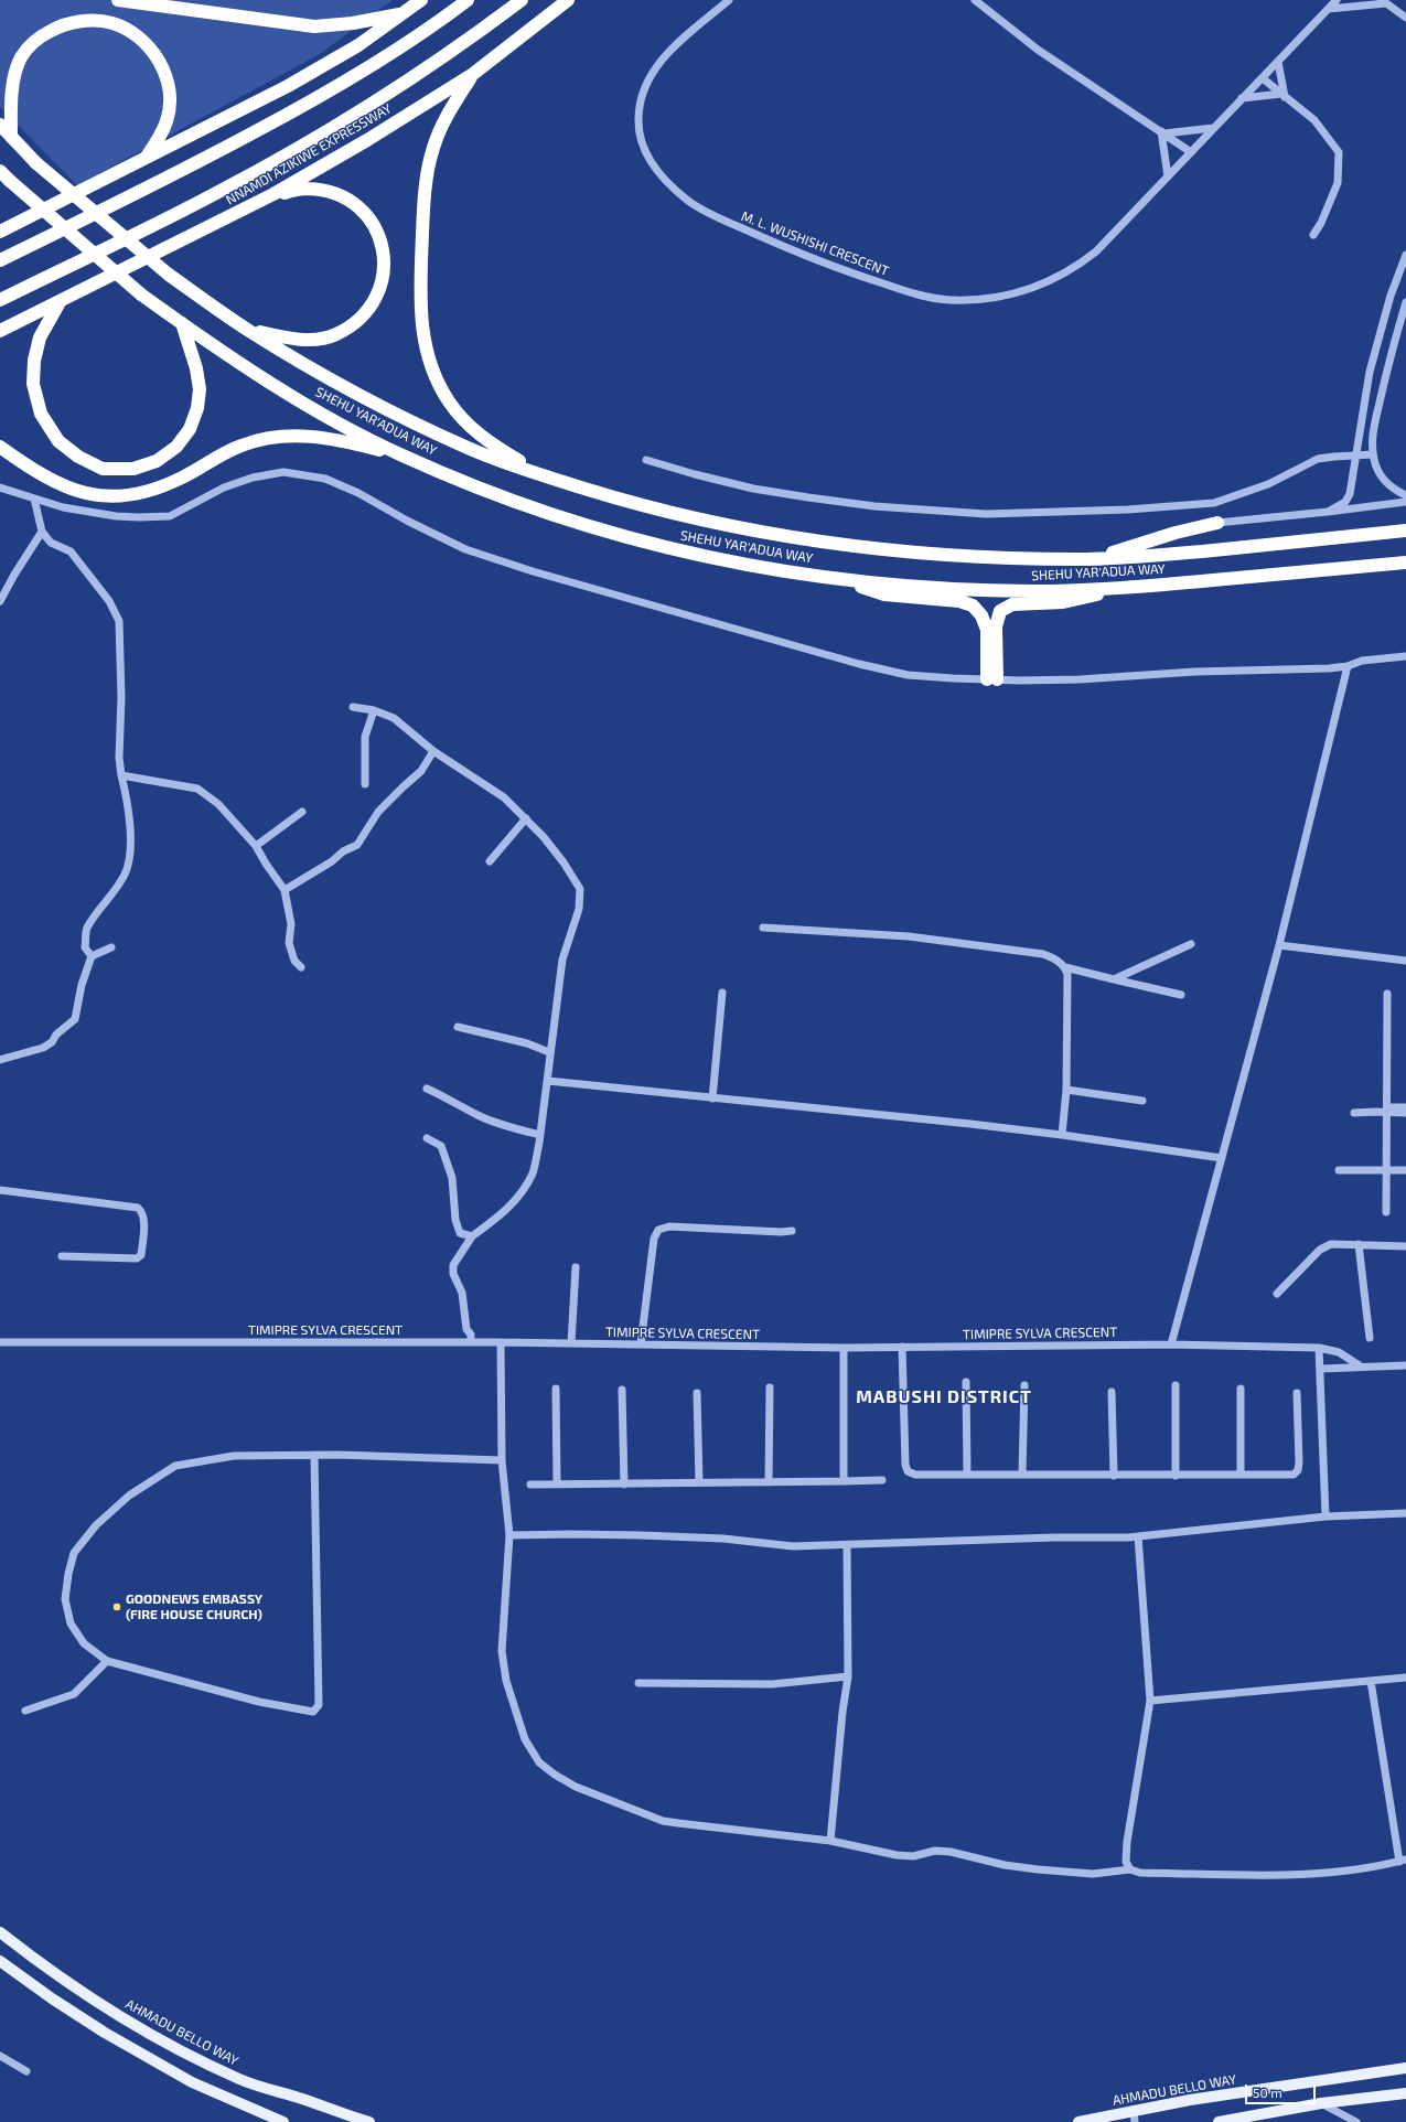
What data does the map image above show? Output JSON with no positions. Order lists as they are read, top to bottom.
{
  "streets": {
    "highway": ["NNAMDI AZIKIWE EXPRESSWAY", "SHEHU YAR'ADUA WAY"],
    "main road": ["AHMADU BELLO WAY"],
    "street": ["M. L. WUSHISHI CRESCENT", "TIMIPRE SYLVA CRESCENT"]
  },
  "districts": ["MABUSHI DISTRICT"],
  "places": ["GOODNEWS EMBASSY (FIRE HOUSE CHURCH)"],
  "scale_bar": "50 m"
}
